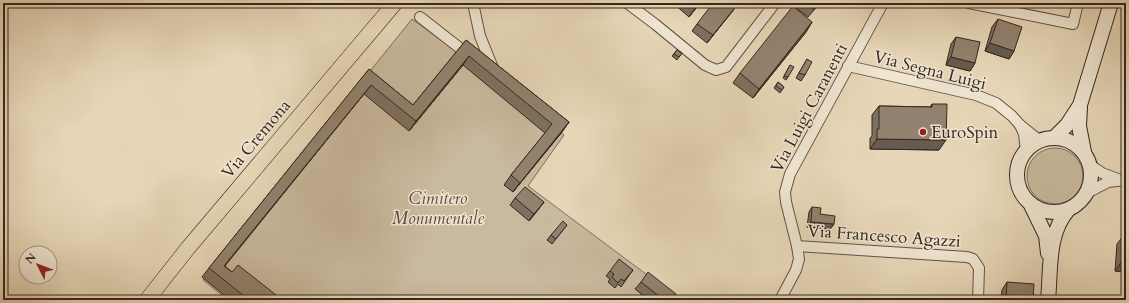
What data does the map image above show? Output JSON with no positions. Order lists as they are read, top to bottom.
{
  "streets": {
    "main road": ["Via Cremona"],
    "street": ["Via Segna Luigi", "Via Luigi Caranenti", "Via Francesco Agazzi"]
  },
  "crossings": [
    ["Via Segna Luigi", "Via Luigi Caranenti"],
    ["Via Luigi Caranenti", "Via Francesco Agazzi"]
  ],
  "parks": ["Cimitero Monumentale"],
  "places": ["EuroSpin"],
  "north": "top left"
}
